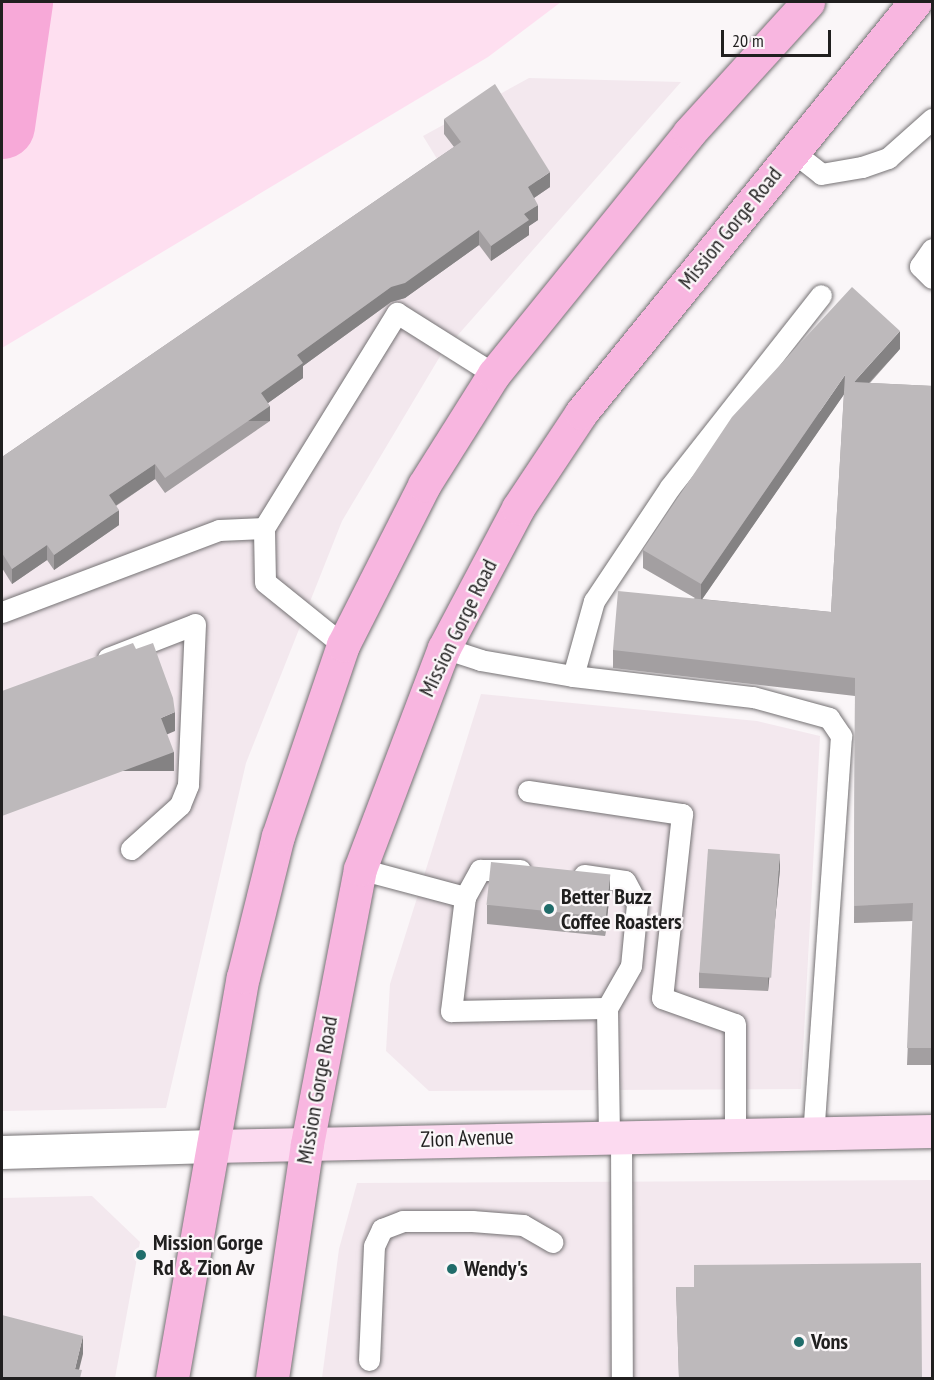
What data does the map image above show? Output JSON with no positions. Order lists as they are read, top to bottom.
{
  "streets": {
    "main road": ["Mission Gorge Road", "Zion Avenue"]
  },
  "crossings": [
    ["Mission Gorge Road", "Zion Avenue"]
  ],
  "places": [
    "Better Buzz Coffee Roasters",
    "Mission Gorge Rd & Zion Av",
    "Wendy's",
    "Vons"
  ],
  "scale_bar": "20 m"
}
